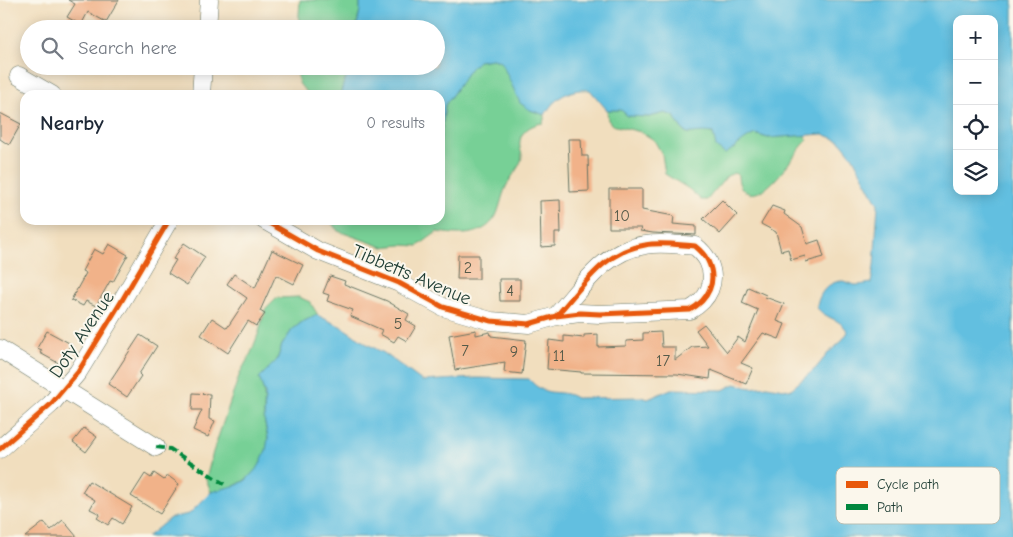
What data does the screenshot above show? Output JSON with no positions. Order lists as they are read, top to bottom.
{
  "streets": {
    "street": ["Tibbetts Avenue", "Doty Avenue"]
  },
  "house_numbers": [
    "10",
    "2",
    "4",
    "5",
    "7",
    "9",
    "11",
    "17"
  ],
  "legend": ["Cycle path", "Path"],
  "page": {
    "map_buttons": ["+", "−"],
    "search": "Search here",
    "heading": ["Nearby", "0 results"]
  }
}
